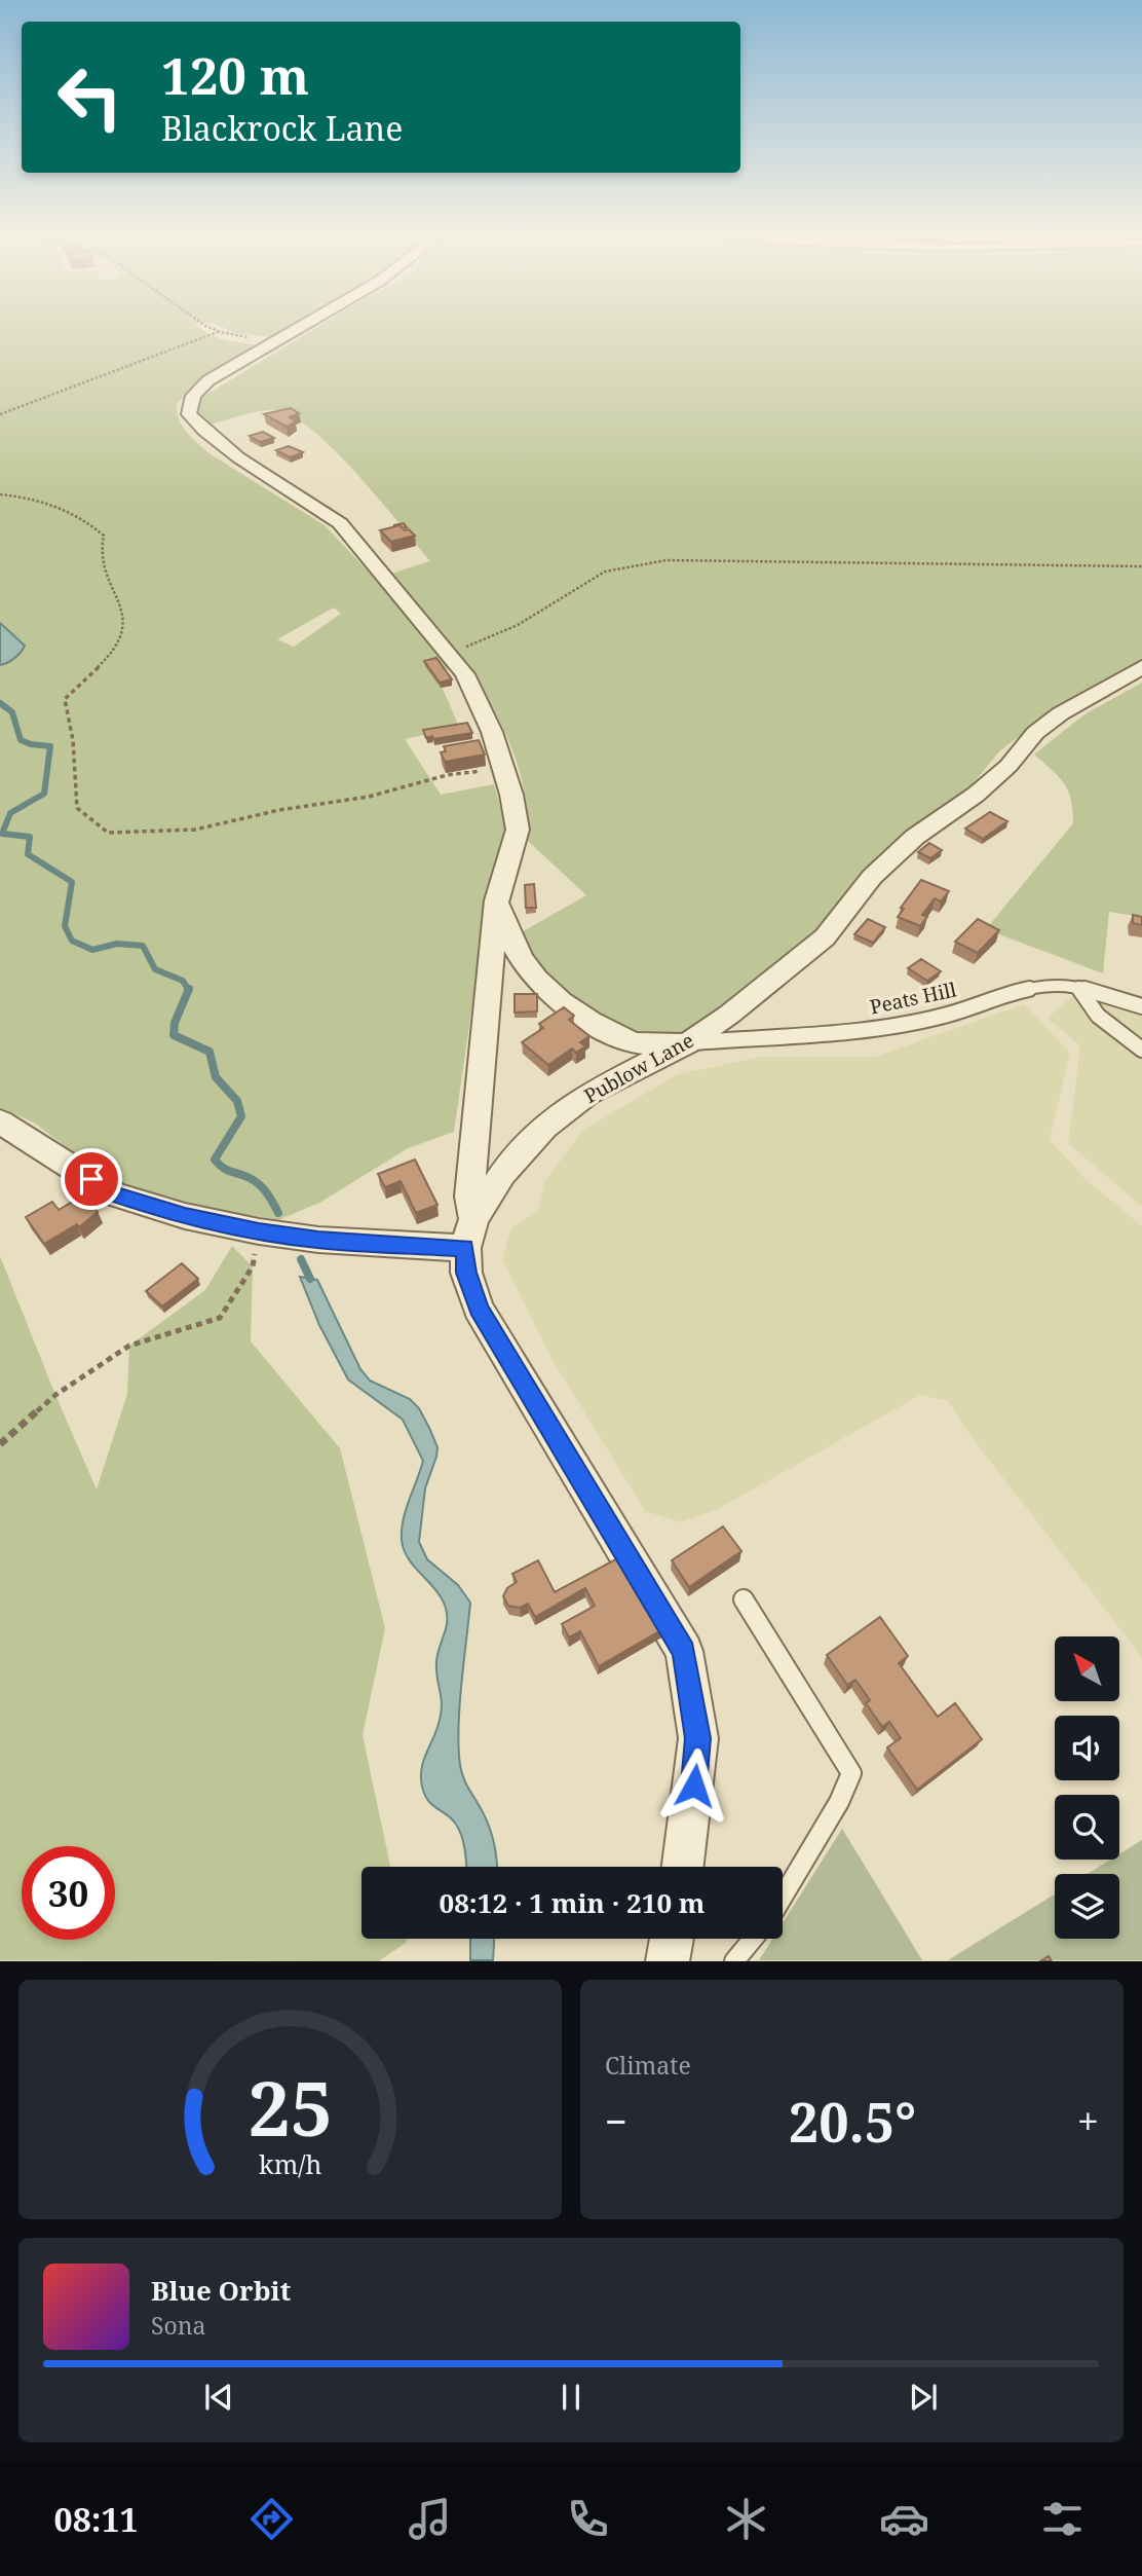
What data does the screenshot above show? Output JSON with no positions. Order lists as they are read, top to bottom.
{
  "streets": {
    "street": ["Publow Lane"],
    "lane": ["Peats Hill"]
  },
  "crossings": [
    ["Peats Hill", "Publow Lane"]
  ],
  "north": "top left",
  "page": {
    "turn": ["120 m", "Blackrock Lane"],
    "limit": "30",
    "trip": "08:12 · 1 min · 210 m",
    "tile": "Climate",
    "heat": ["−", "20.5°", "+"],
    "song": ["Blue Orbit", "Sona"],
    "tabs": "08:11",
    "gauge": ["25", "km/h"]
  }
}
